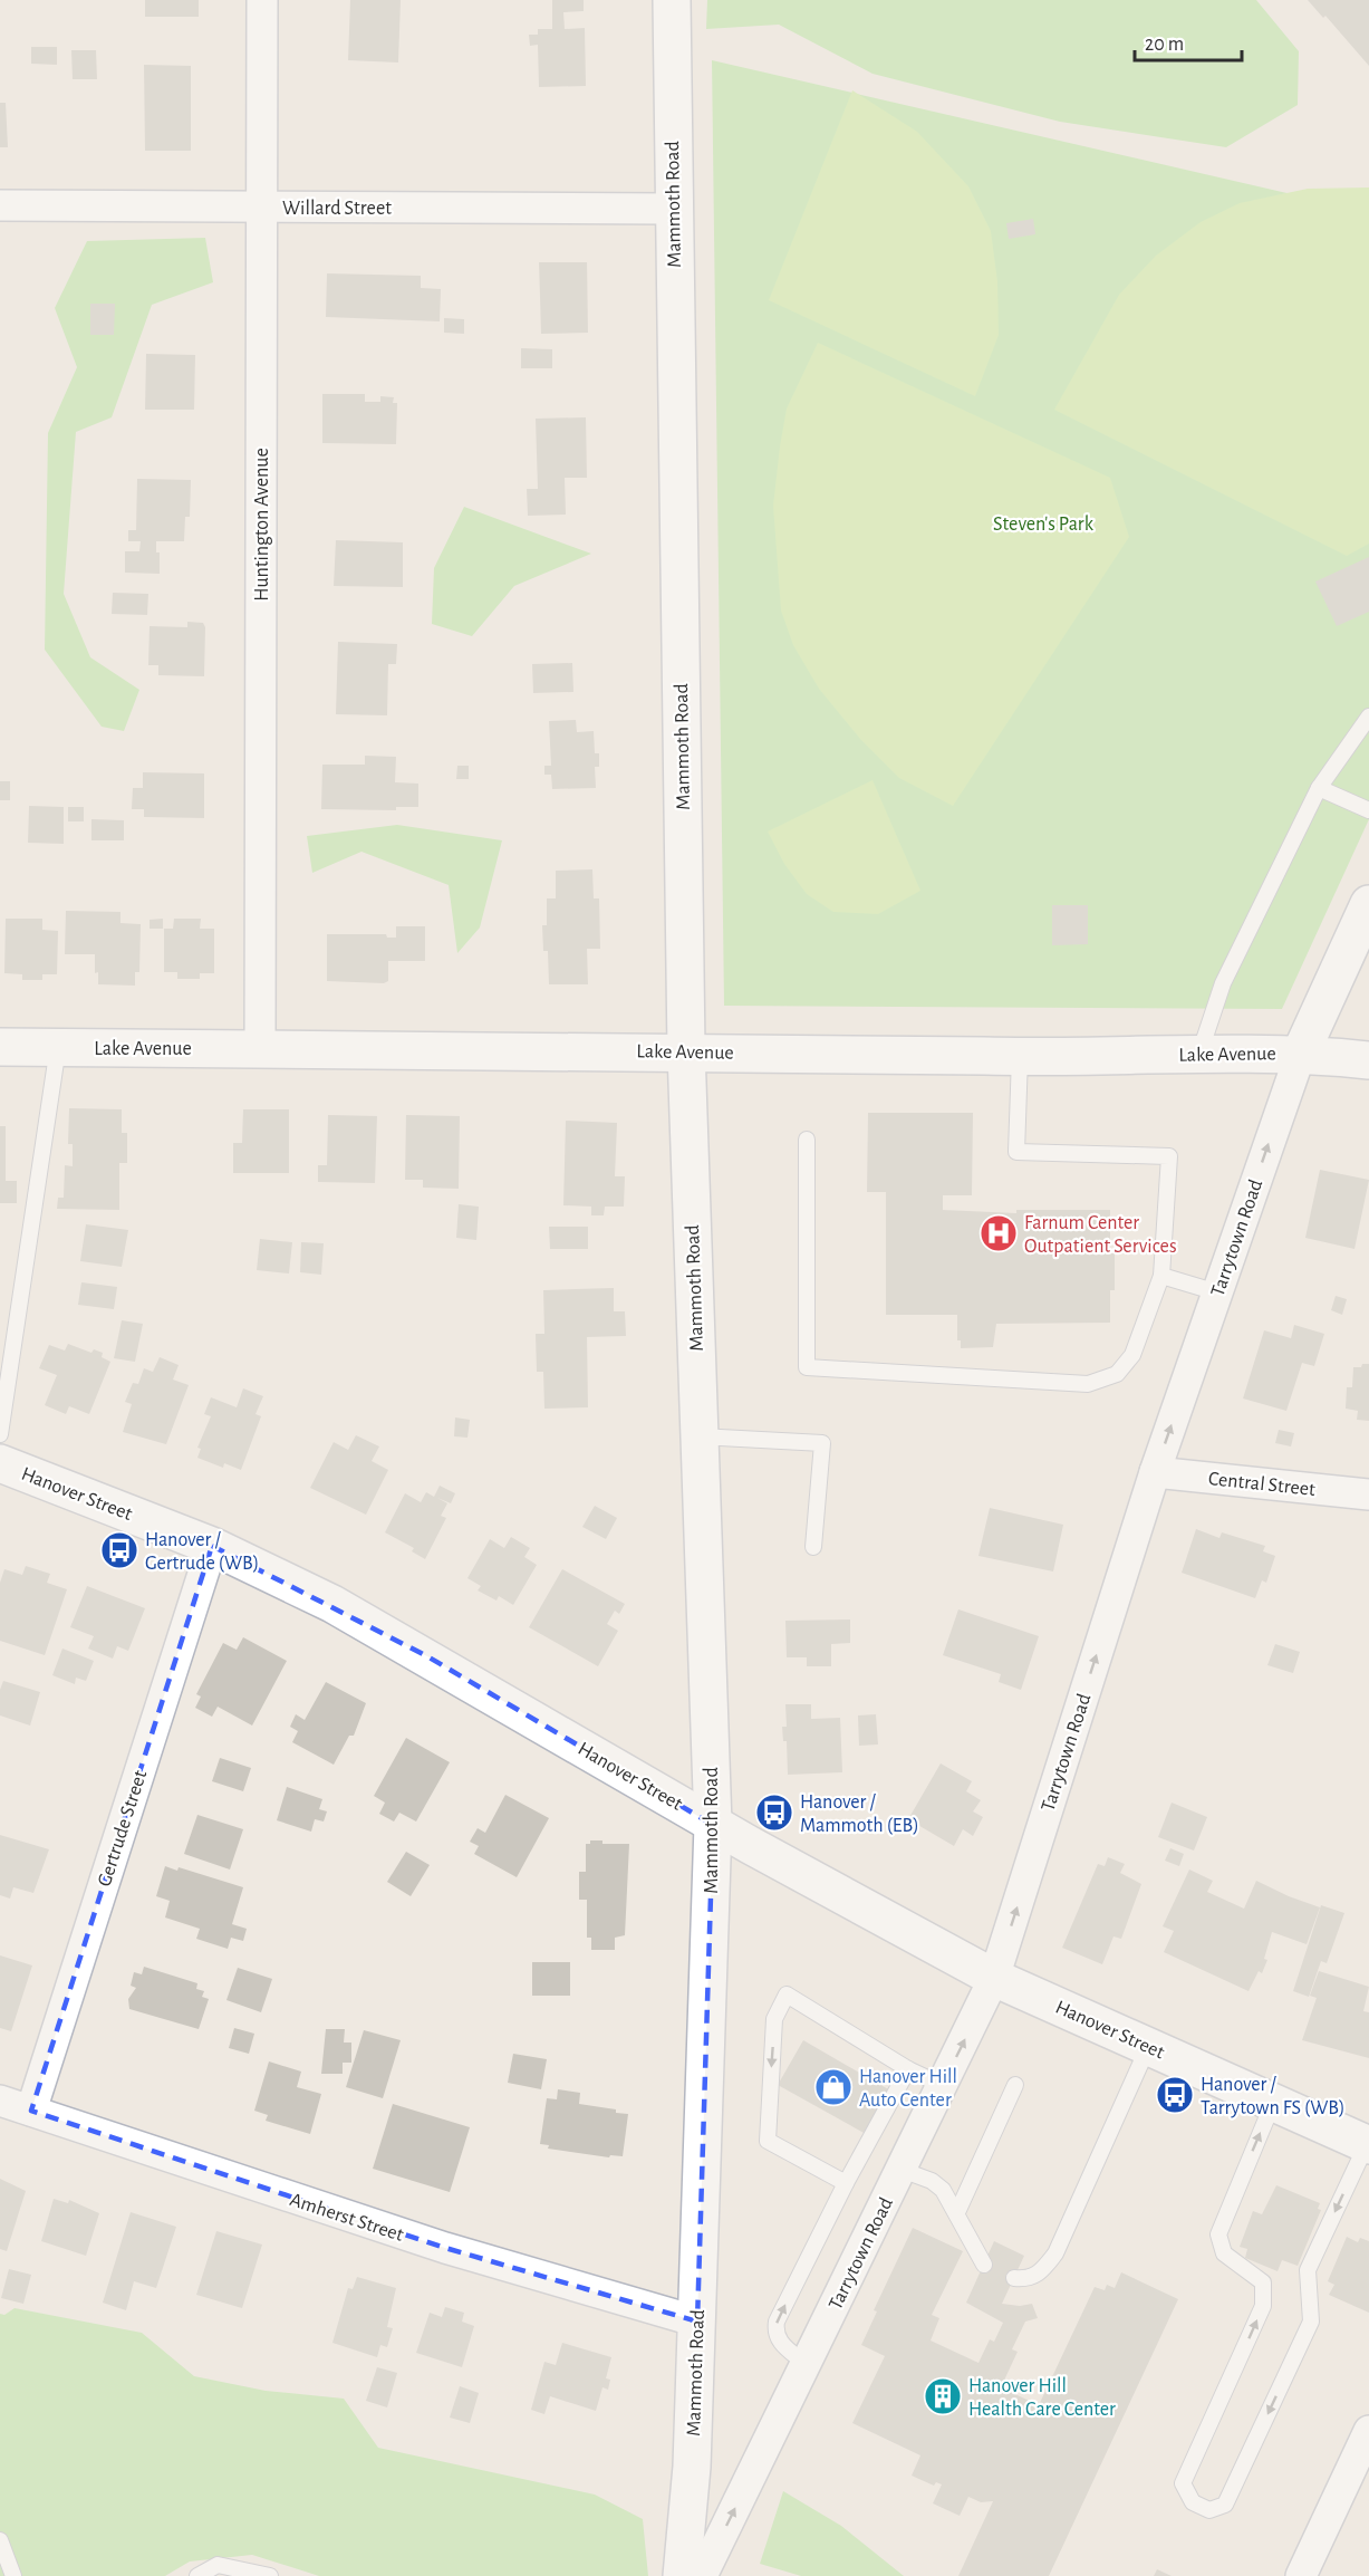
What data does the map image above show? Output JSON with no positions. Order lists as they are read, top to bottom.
{
  "streets": {
    "main road": [
      "Mammoth Road",
      "Lake Avenue",
      "Tarrytown Road",
      "Hanover Street"
    ],
    "street": [
      "Willard Street",
      "Huntington Avenue",
      "Central Street",
      "Gertrude Street",
      "Amherst Street"
    ]
  },
  "crossings": [
    ["Mammoth Road", "Willard Street"],
    ["Mammoth Road", "Lake Avenue"],
    ["Mammoth Road", "Hanover Street"],
    ["Mammoth Road", "Amherst Street"],
    ["Willard Street", "Huntington Avenue"],
    ["Huntington Avenue", "Lake Avenue"],
    ["Lake Avenue", "Tarrytown Road"],
    ["Tarrytown Road", "Central Street"],
    ["Tarrytown Road", "Hanover Street"],
    ["Hanover Street", "Gertrude Street"],
    ["Gertrude Street", "Amherst Street"]
  ],
  "one_way": ["Tarrytown Road"],
  "parks": ["Steven's Park"],
  "places": {
    "hospital": ["Farnum Center Outpatient Services"],
    "bus stop": ["Hanover / Gertrude (WB)", "Hanover / Mammoth (EB)", "Hanover / Tarrytown FS (WB)"],
    "shop": ["Hanover Hill Auto Center"],
    "building": ["Hanover Hill Health Care Center"]
  },
  "scale_bar": "20 m"
}
